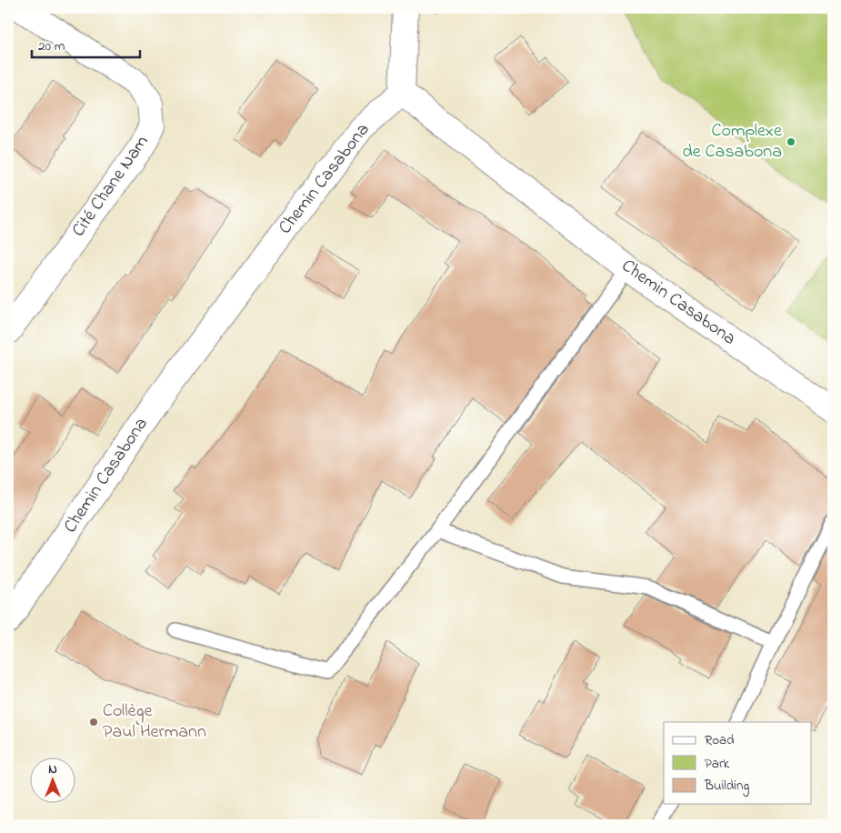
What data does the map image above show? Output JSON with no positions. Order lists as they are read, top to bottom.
{
  "streets": {
    "street": ["Chemin Casabona", "Cité Chane Nam"]
  },
  "places": ["Complexe de Casabona", "Collège Paul Hermann"],
  "legend": ["Road", "Park", "Building"],
  "scale_bar": "20 m",
  "north": "top"
}
